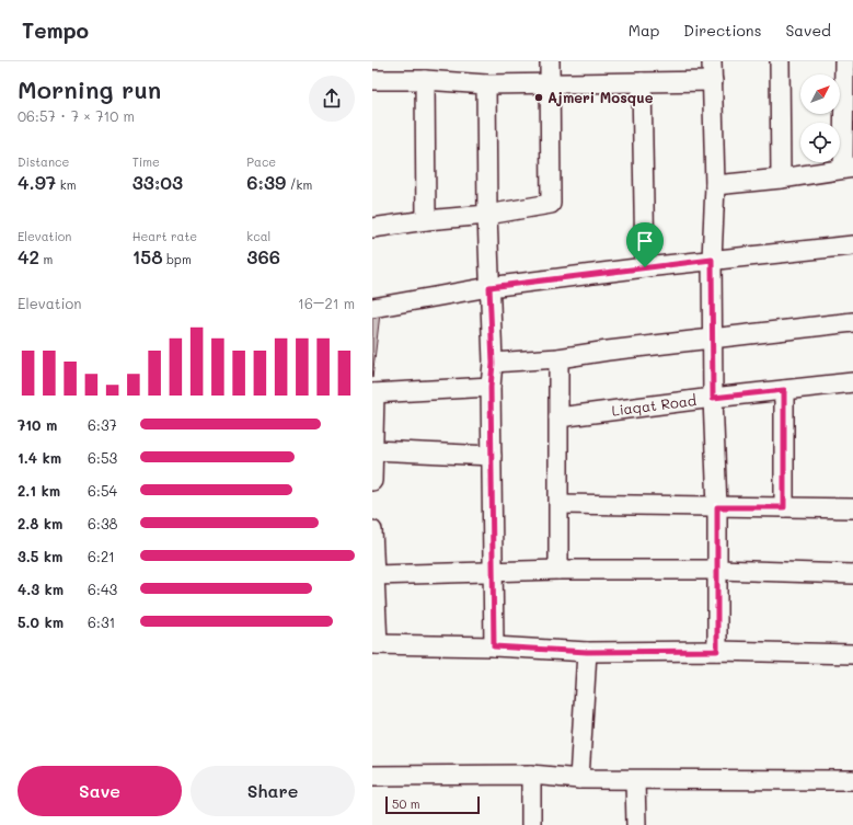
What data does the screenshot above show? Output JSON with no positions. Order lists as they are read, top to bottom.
{
  "streets": {
    "street": ["Liaqat Road"]
  },
  "places": ["Ajmeri Mosque"],
  "scale_bar": "50 m",
  "north": "top right",
  "page": {
    "header": "Tempo",
    "nav": ["Map", "Directions", "Saved"],
    "heading": ["Morning run", "06:57 · 7 × 710 m"],
    "stats": [
      ["Distance", "4.97 km"],
      ["Time", "33:03"],
      ["Pace", "6:39 /km"],
      ["Elevation", "42 m"],
      ["Heart rate", "158 bpm"],
      ["kcal", "366"]
    ],
    "chart": ["Elevation", "16–21 m"],
    "list": [
      {
        "name": "710 m",
        "note": "6:37"
      },
      {
        "name": "1.4 km",
        "note": "6:53"
      },
      {
        "name": "2.1 km",
        "note": "6:54"
      },
      {
        "name": "2.8 km",
        "note": "6:38"
      },
      {
        "name": "3.5 km",
        "note": "6:21"
      },
      {
        "name": "4.3 km",
        "note": "6:43"
      },
      {
        "name": "5.0 km",
        "note": "6:31"
      }
    ],
    "buttons": ["Save", "Share"],
    "scale": "50 m"
  }
}
